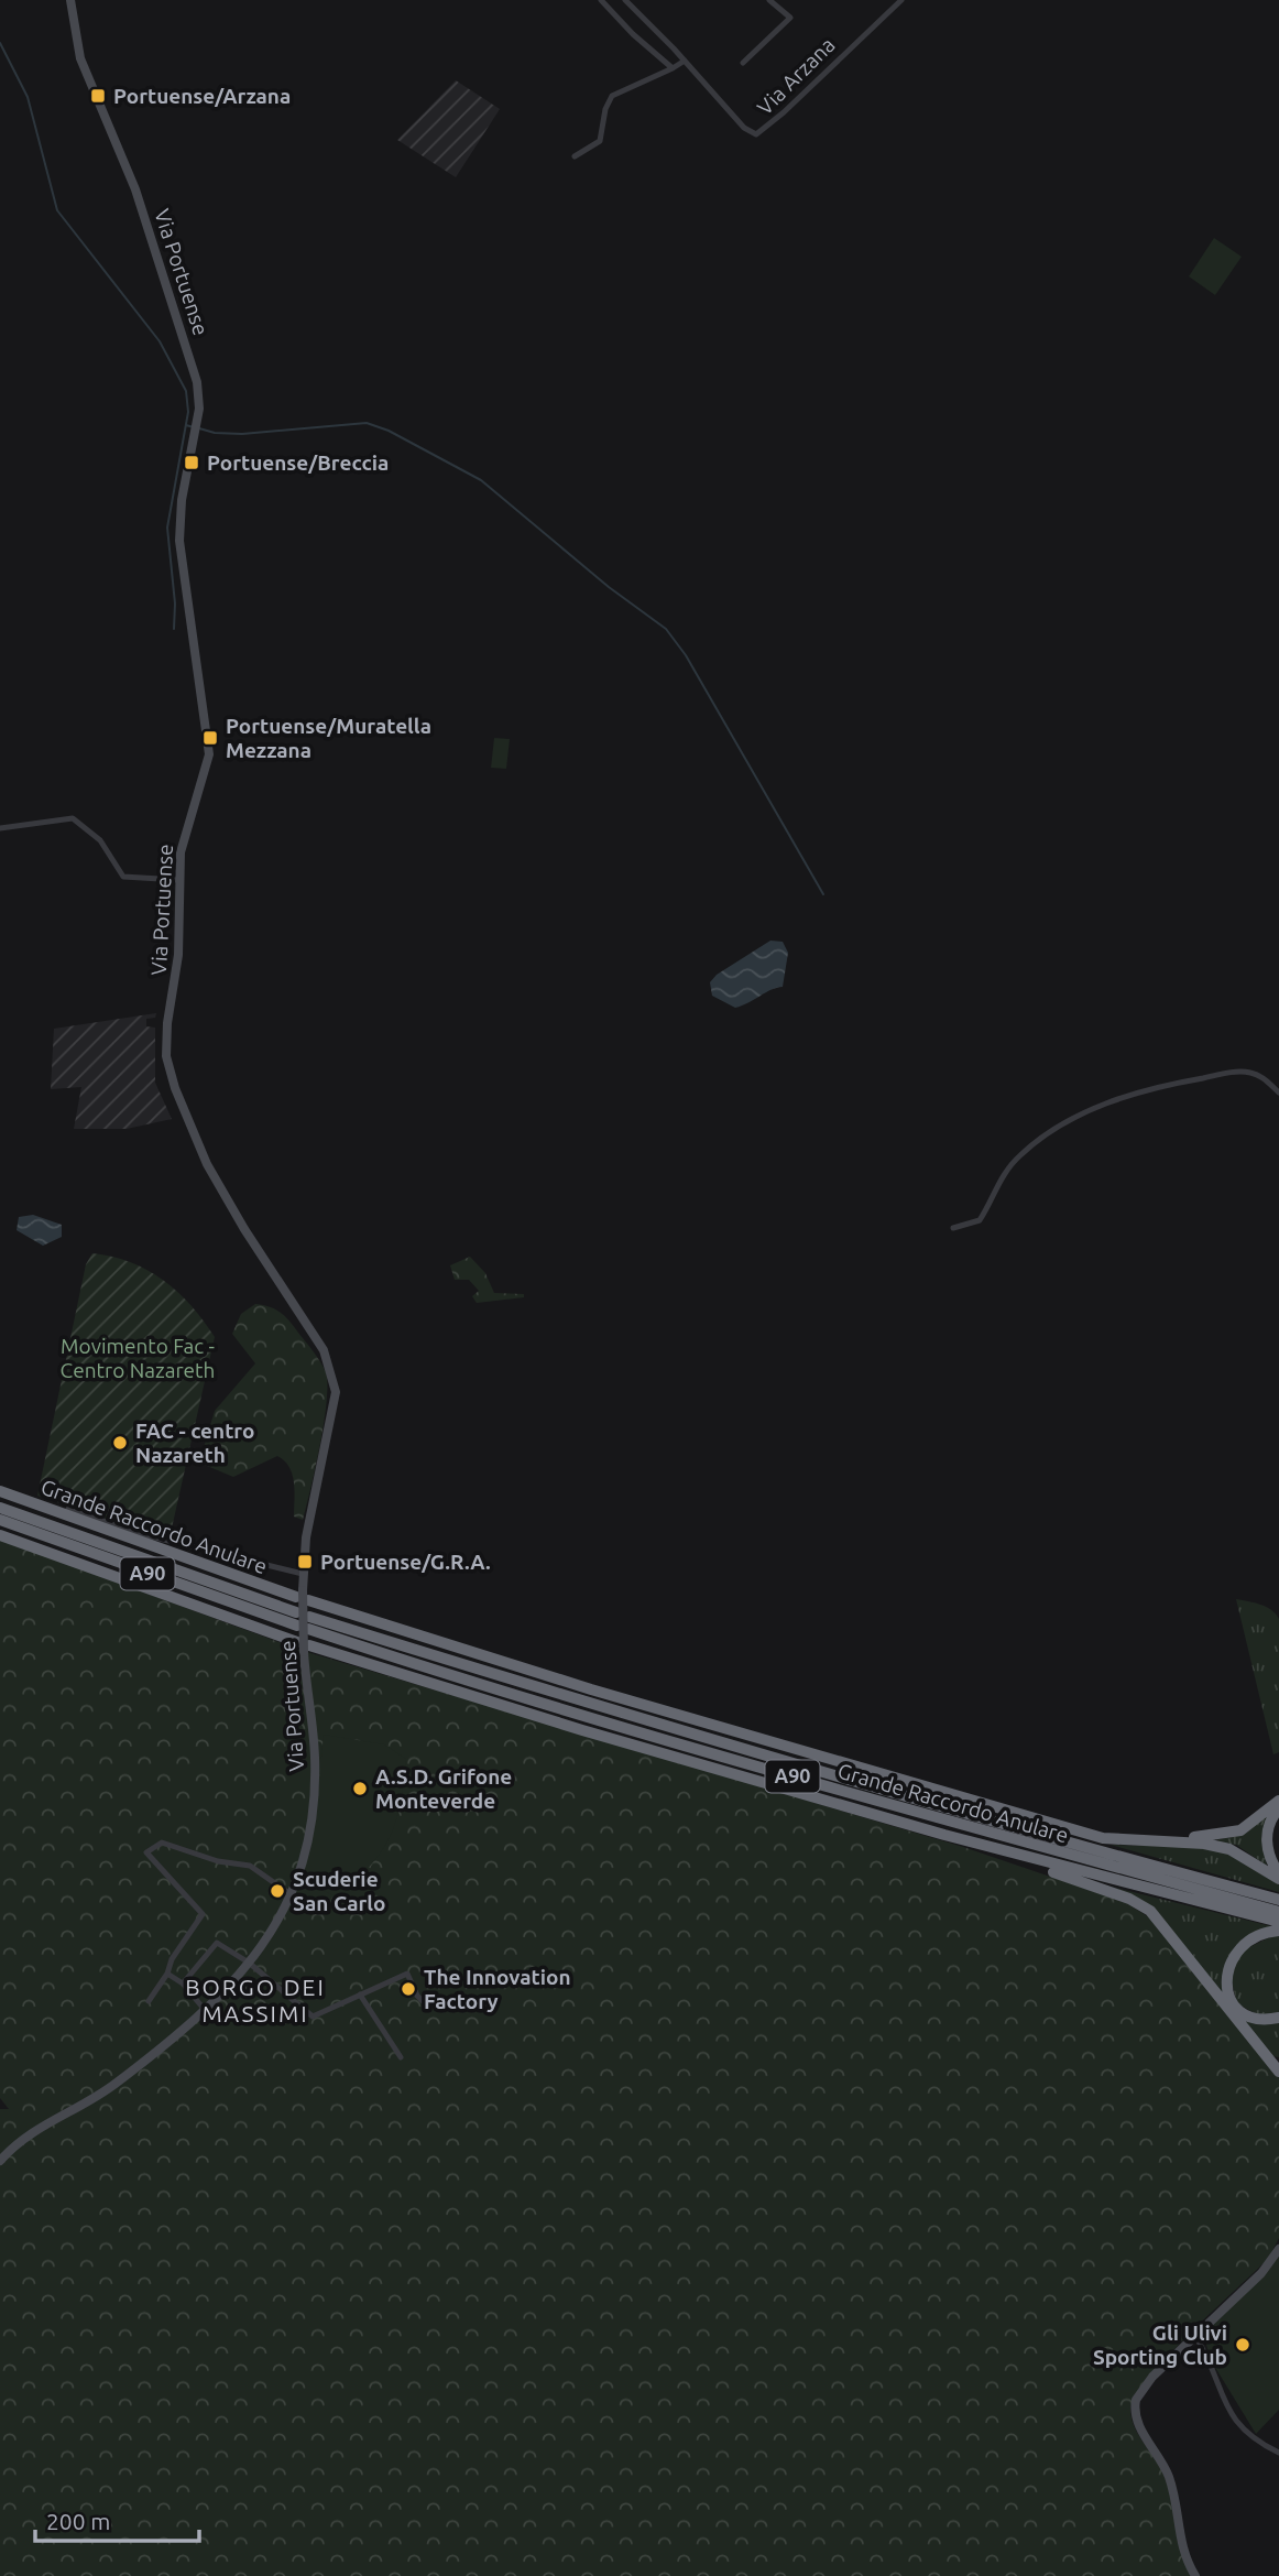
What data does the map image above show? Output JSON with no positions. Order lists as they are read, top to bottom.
{
  "streets": {
    "highway": ["Grande Raccordo Anulare", "A90"],
    "main road": ["Via Portuense"],
    "street": ["Via Arzana"]
  },
  "crossings": [
    ["Via Portuense", "Grande Raccordo Anulare"]
  ],
  "districts": ["BORGO DEI MASSIMI"],
  "parks": ["Movimento Fac - Centro Nazareth"],
  "places": {
    "transit": [
      "Portuense/Arzana",
      "Portuense/Breccia",
      "Portuense/Muratella Mezzana",
      "Portuense/G.R.A."
    ],
    "other": [
      "FAC - centro Nazareth",
      "A.S.D. Grifone Monteverde",
      "Scuderie San Carlo",
      "The Innovation Factory",
      "Gli Ulivi Sporting Club"
    ]
  },
  "scale_bar": "200 m"
}
